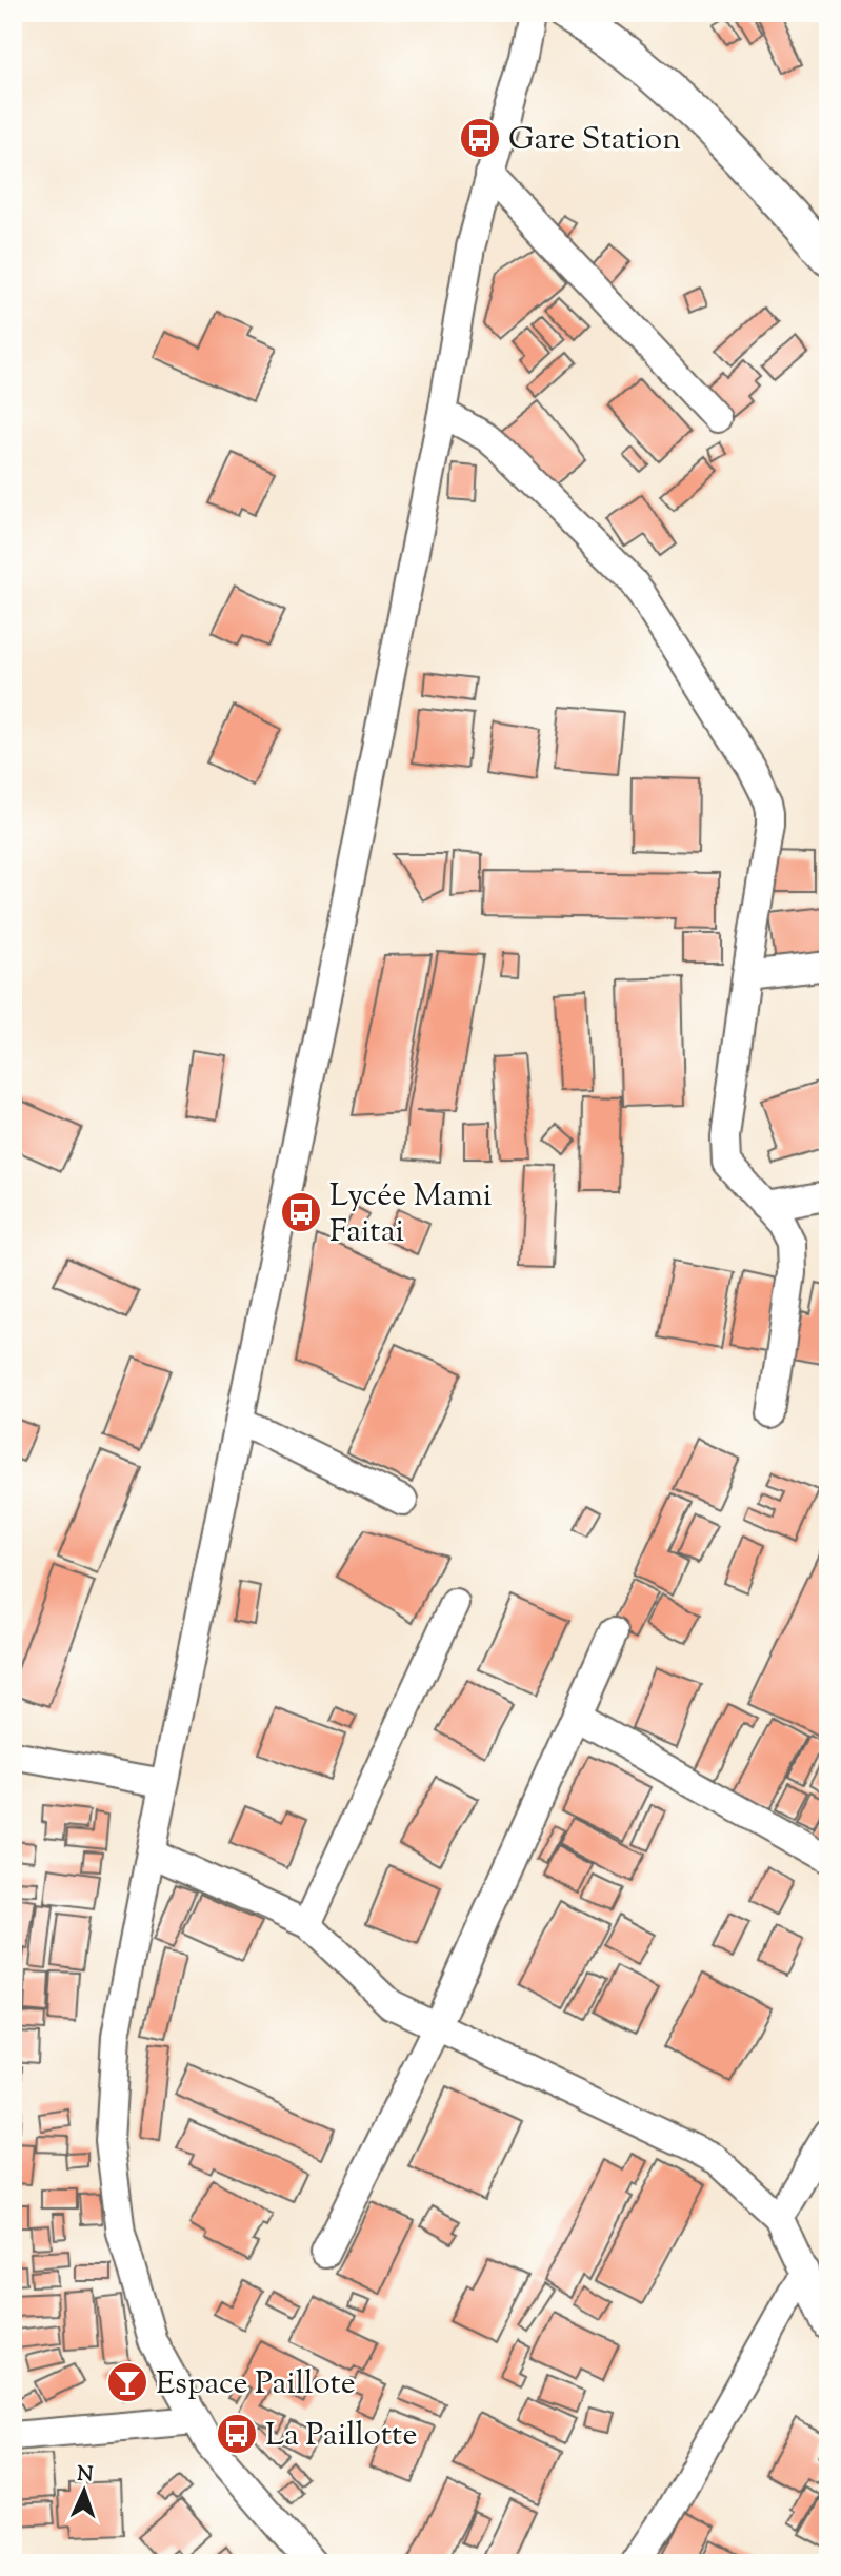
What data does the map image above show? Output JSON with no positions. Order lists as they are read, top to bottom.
{
  "places": {
    "bus stop": ["Gare Station", "Lycée Mami Faitai", "La Paillotte"],
    "bar": ["Espace Paillote"]
  },
  "north": "top"
}
